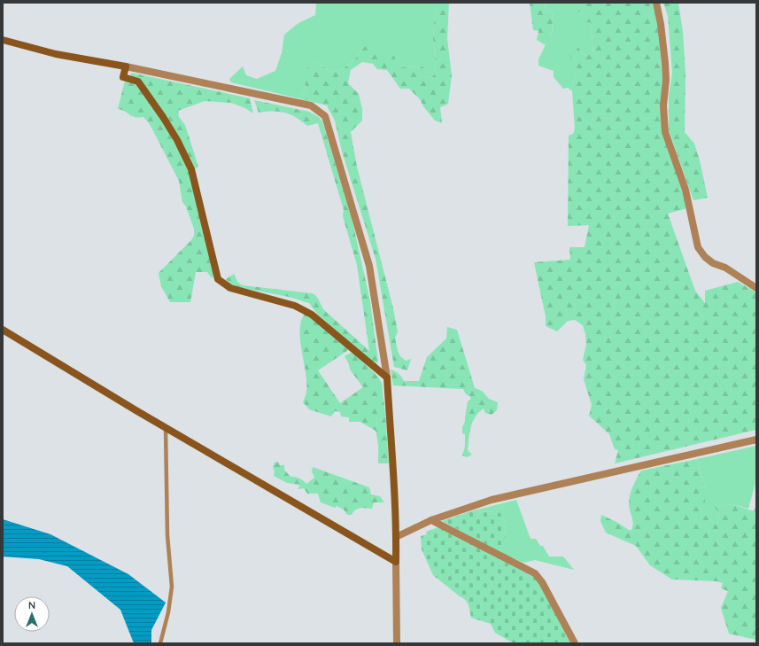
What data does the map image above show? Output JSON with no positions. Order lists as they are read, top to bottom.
{
  "north": "top"
}
